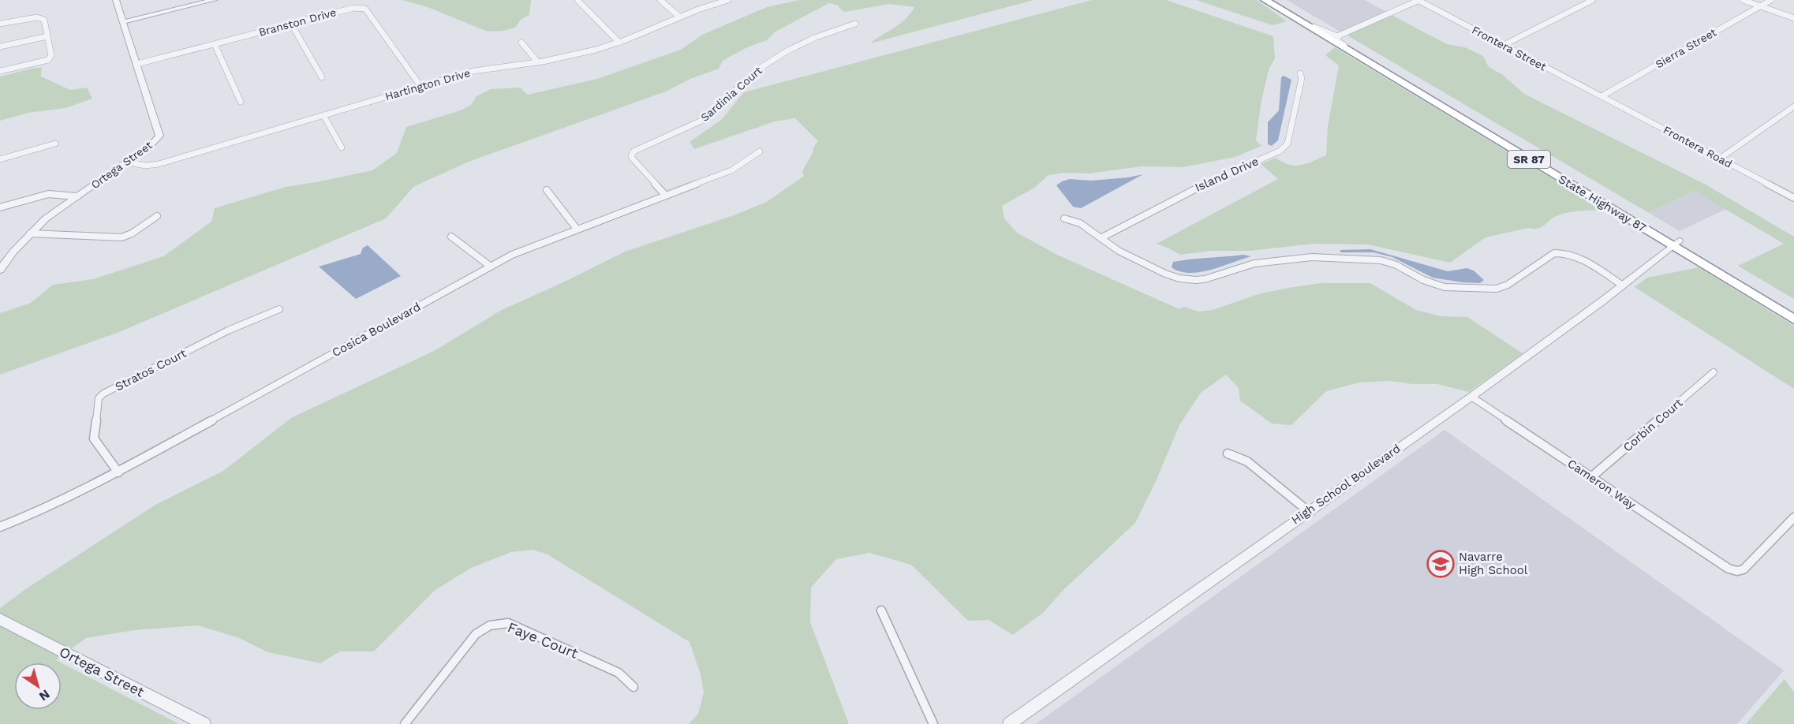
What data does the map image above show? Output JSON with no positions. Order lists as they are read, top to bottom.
{
  "streets": {
    "highway": ["SR 87", "State Highway 87"],
    "street": [
      "Branston Drive",
      "Frontera Street",
      "Sierra Street",
      "Hartington Drive",
      "Sardinia Court",
      "Frontera Road",
      "Ortega Street",
      "Island Drive",
      "Cosica Boulevard",
      "Stratos Court",
      "Corbin Court",
      "High School Boulevard",
      "Cameron Way",
      "Faye Court"
    ]
  },
  "crossings": [
    ["Branston Drive", "Hartington Drive"],
    ["Branston Drive", "Ortega Street"],
    ["Frontera Street", "Sierra Street"],
    ["Frontera Street", "Frontera Road"],
    ["Sierra Street", "Frontera Road"],
    ["Hartington Drive", "Ortega Street"],
    ["Sardinia Court", "Cosica Boulevard"],
    ["SR 87", "State Highway 87"],
    ["SR 87", "High School Boulevard"],
    ["State Highway 87", "High School Boulevard"],
    ["Cosica Boulevard", "Stratos Court"],
    ["Corbin Court", "Cameron Way"],
    ["High School Boulevard", "Cameron Way"]
  ],
  "places": {
    "school or university": ["Navarre High School"]
  },
  "north": "bottom right"
}
